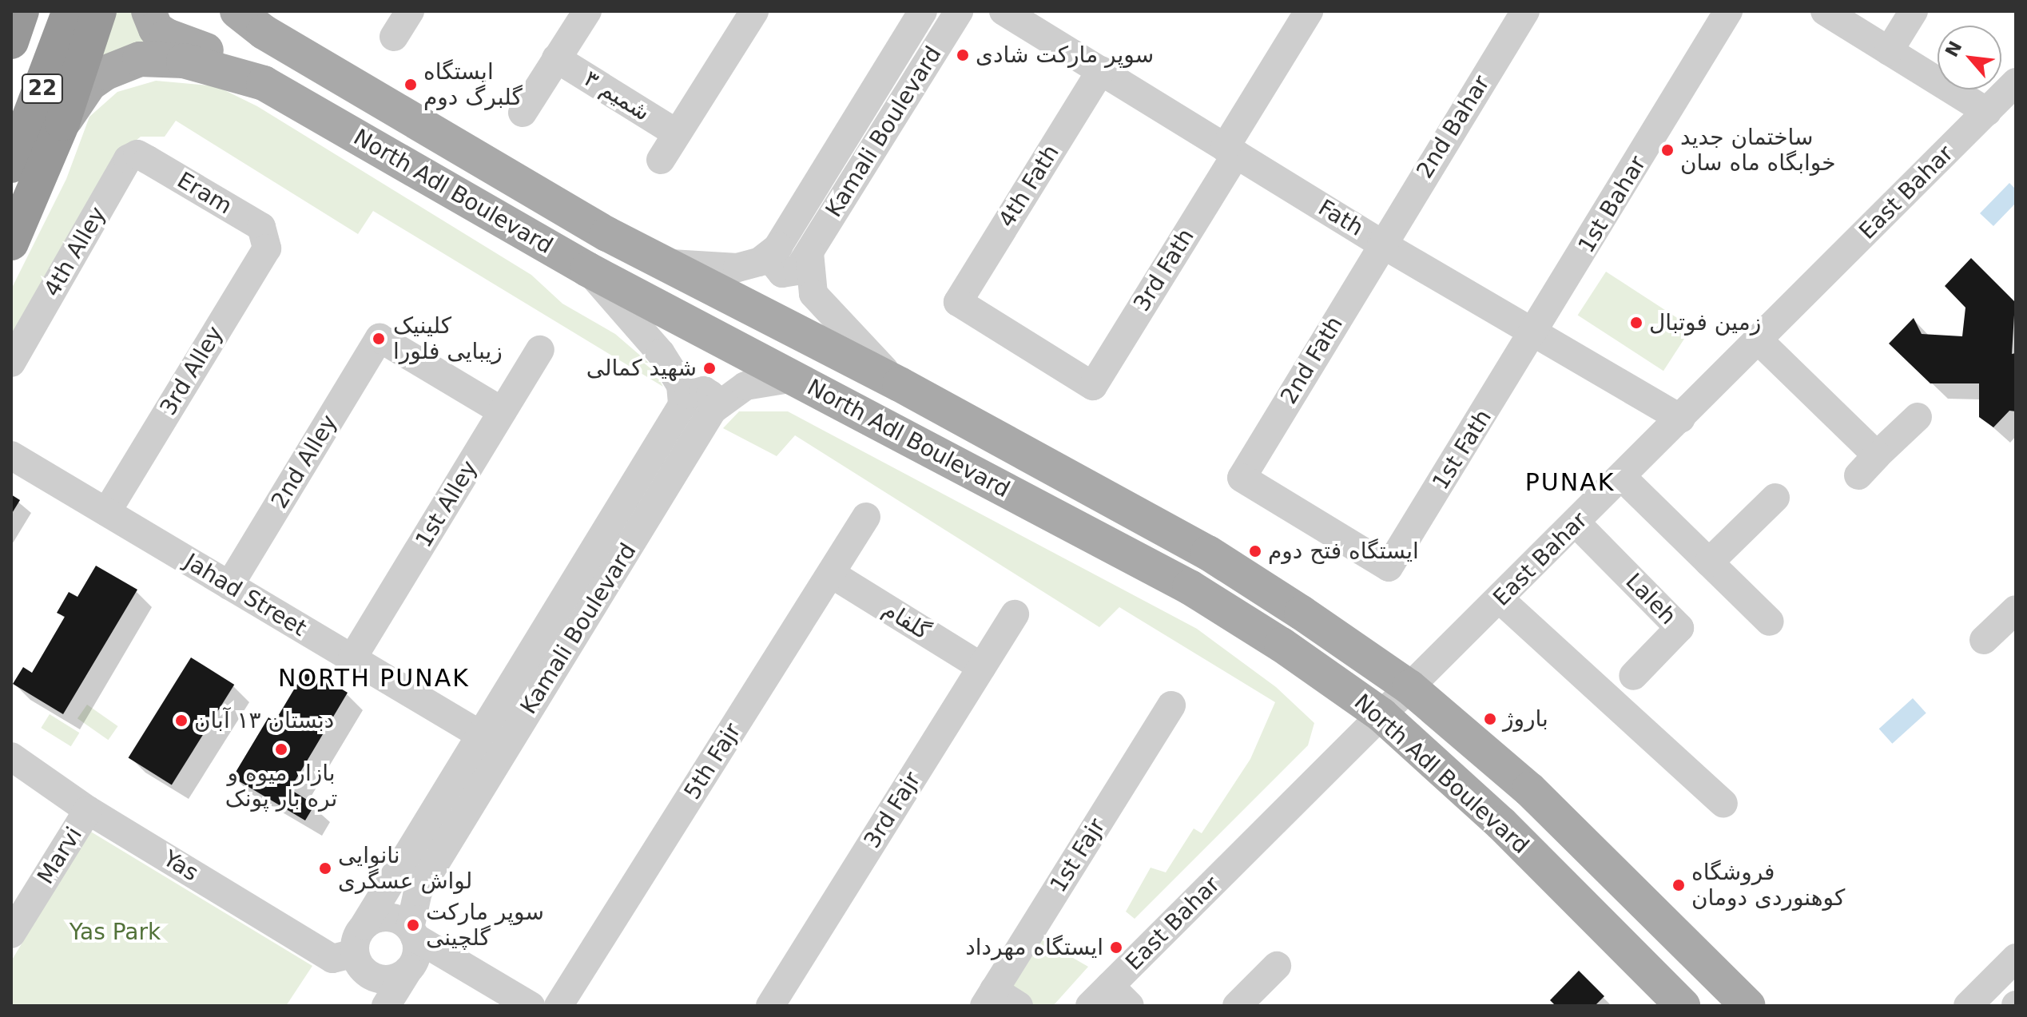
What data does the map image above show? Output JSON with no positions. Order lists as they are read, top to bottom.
{
  "streets": {
    "highway": ["22"],
    "main road": ["North Adl Boulevard"],
    "street": [
      "شمیم ۳",
      "2nd Bahar",
      "Kamali Boulevard",
      "4th Fath",
      "East Bahar",
      "Eram",
      "1st Bahar",
      "Fath",
      "4th Alley",
      "3rd Fath",
      "2nd Fath",
      "3rd Alley",
      "1st Fath",
      "2nd Alley",
      "1st Alley",
      "Jahad Street",
      "Laleh",
      "گلفام",
      "5th Fajr",
      "3rd Fajr",
      "Marvi",
      "1st Fajr",
      "Yas"
    ]
  },
  "crossings": [
    ["2nd Bahar", "Fath"],
    ["2nd Bahar", "2nd Fath"],
    ["Kamali Boulevard", "North Adl Boulevard"],
    ["Kamali Boulevard", "Jahad Street"],
    ["Kamali Boulevard", "Yas"],
    ["4th Fath", "Fath"],
    ["4th Fath", "3rd Fath"],
    ["North Adl Boulevard", "East Bahar"],
    ["East Bahar", "Fath"],
    ["East Bahar", "Laleh"],
    ["Eram", "4th Alley"],
    ["Eram", "3rd Alley"],
    ["1st Bahar", "Fath"],
    ["1st Bahar", "1st Fath"],
    ["Fath", "3rd Fath"],
    ["Fath", "2nd Fath"],
    ["Fath", "1st Fath"],
    ["2nd Fath", "1st Fath"],
    ["3rd Alley", "Jahad Street"],
    ["2nd Alley", "1st Alley"],
    ["2nd Alley", "Jahad Street"],
    ["1st Alley", "Jahad Street"],
    ["گلفام", "5th Fajr"],
    ["گلفام", "3rd Fajr"],
    ["Marvi", "Yas"]
  ],
  "districts": ["PUNAK", "NORTH PUNAK"],
  "parks": ["Yas Park"],
  "places": [
    "سوپر مارکت شادی",
    "ایستگاه گلبرگ دوم",
    "ساختمان جدید خوابگاه ماه سان",
    "زمین فوتبال",
    "کلینیک زیبایی فلورا",
    "شهید کمالی",
    "ایستگاه فتح دوم",
    "باروژ",
    "دبستان ۱۳ آبان",
    "بازار ميوه و تره بار پونک",
    "نانوایی لواش عسگری",
    "فروشگاه کوهنوردی دومان",
    "سوپر مارکت گلچینی",
    "ایستگاه مهرداد"
  ],
  "north": "top left"
}
